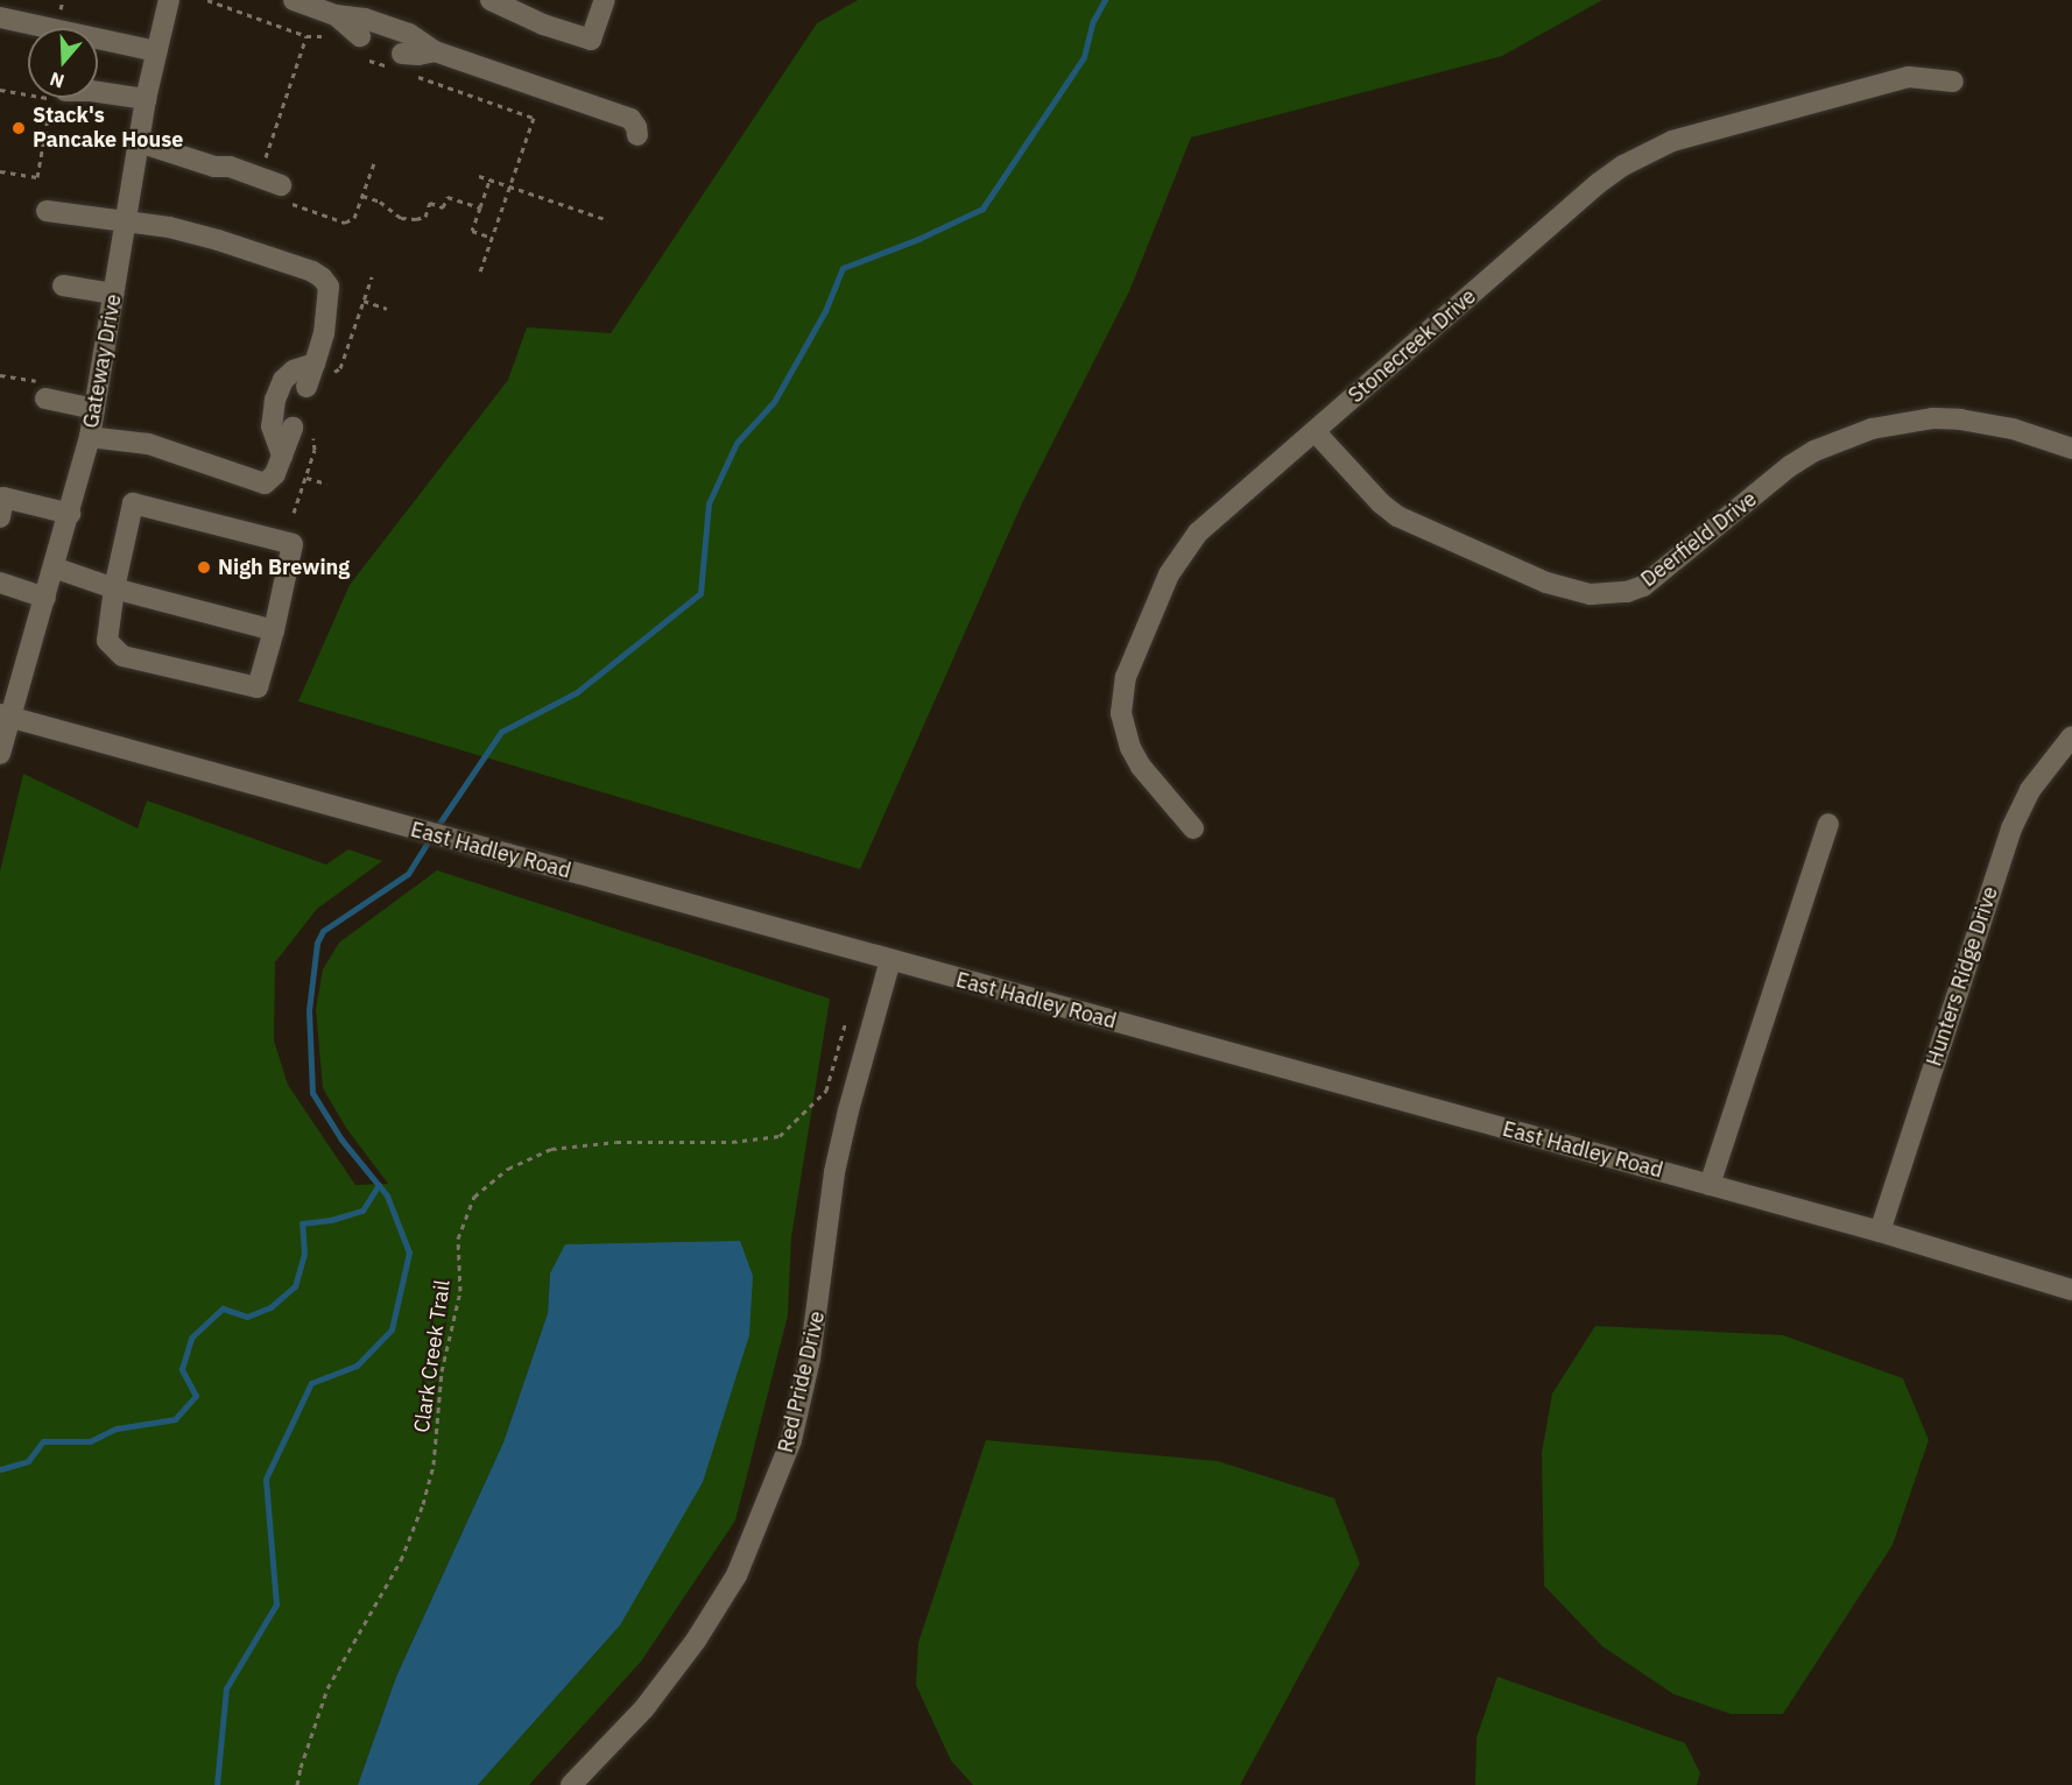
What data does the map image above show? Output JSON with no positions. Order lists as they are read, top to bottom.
{
  "streets": {
    "street": [
      "Stonecreek Drive",
      "Gateway Drive",
      "Deerfield Drive",
      "East Hadley Road",
      "Hunters Ridge Drive",
      "Red Pride Drive"
    ],
    "path": ["Clark Creek Trail"]
  },
  "crossings": [
    ["Stonecreek Drive", "Deerfield Drive"],
    ["Gateway Drive", "East Hadley Road"],
    ["East Hadley Road", "Hunters Ridge Drive"],
    ["East Hadley Road", "Red Pride Drive"]
  ],
  "places": ["Stack's Pancake House", "Nigh Brewing"],
  "north": "bottom"
}
